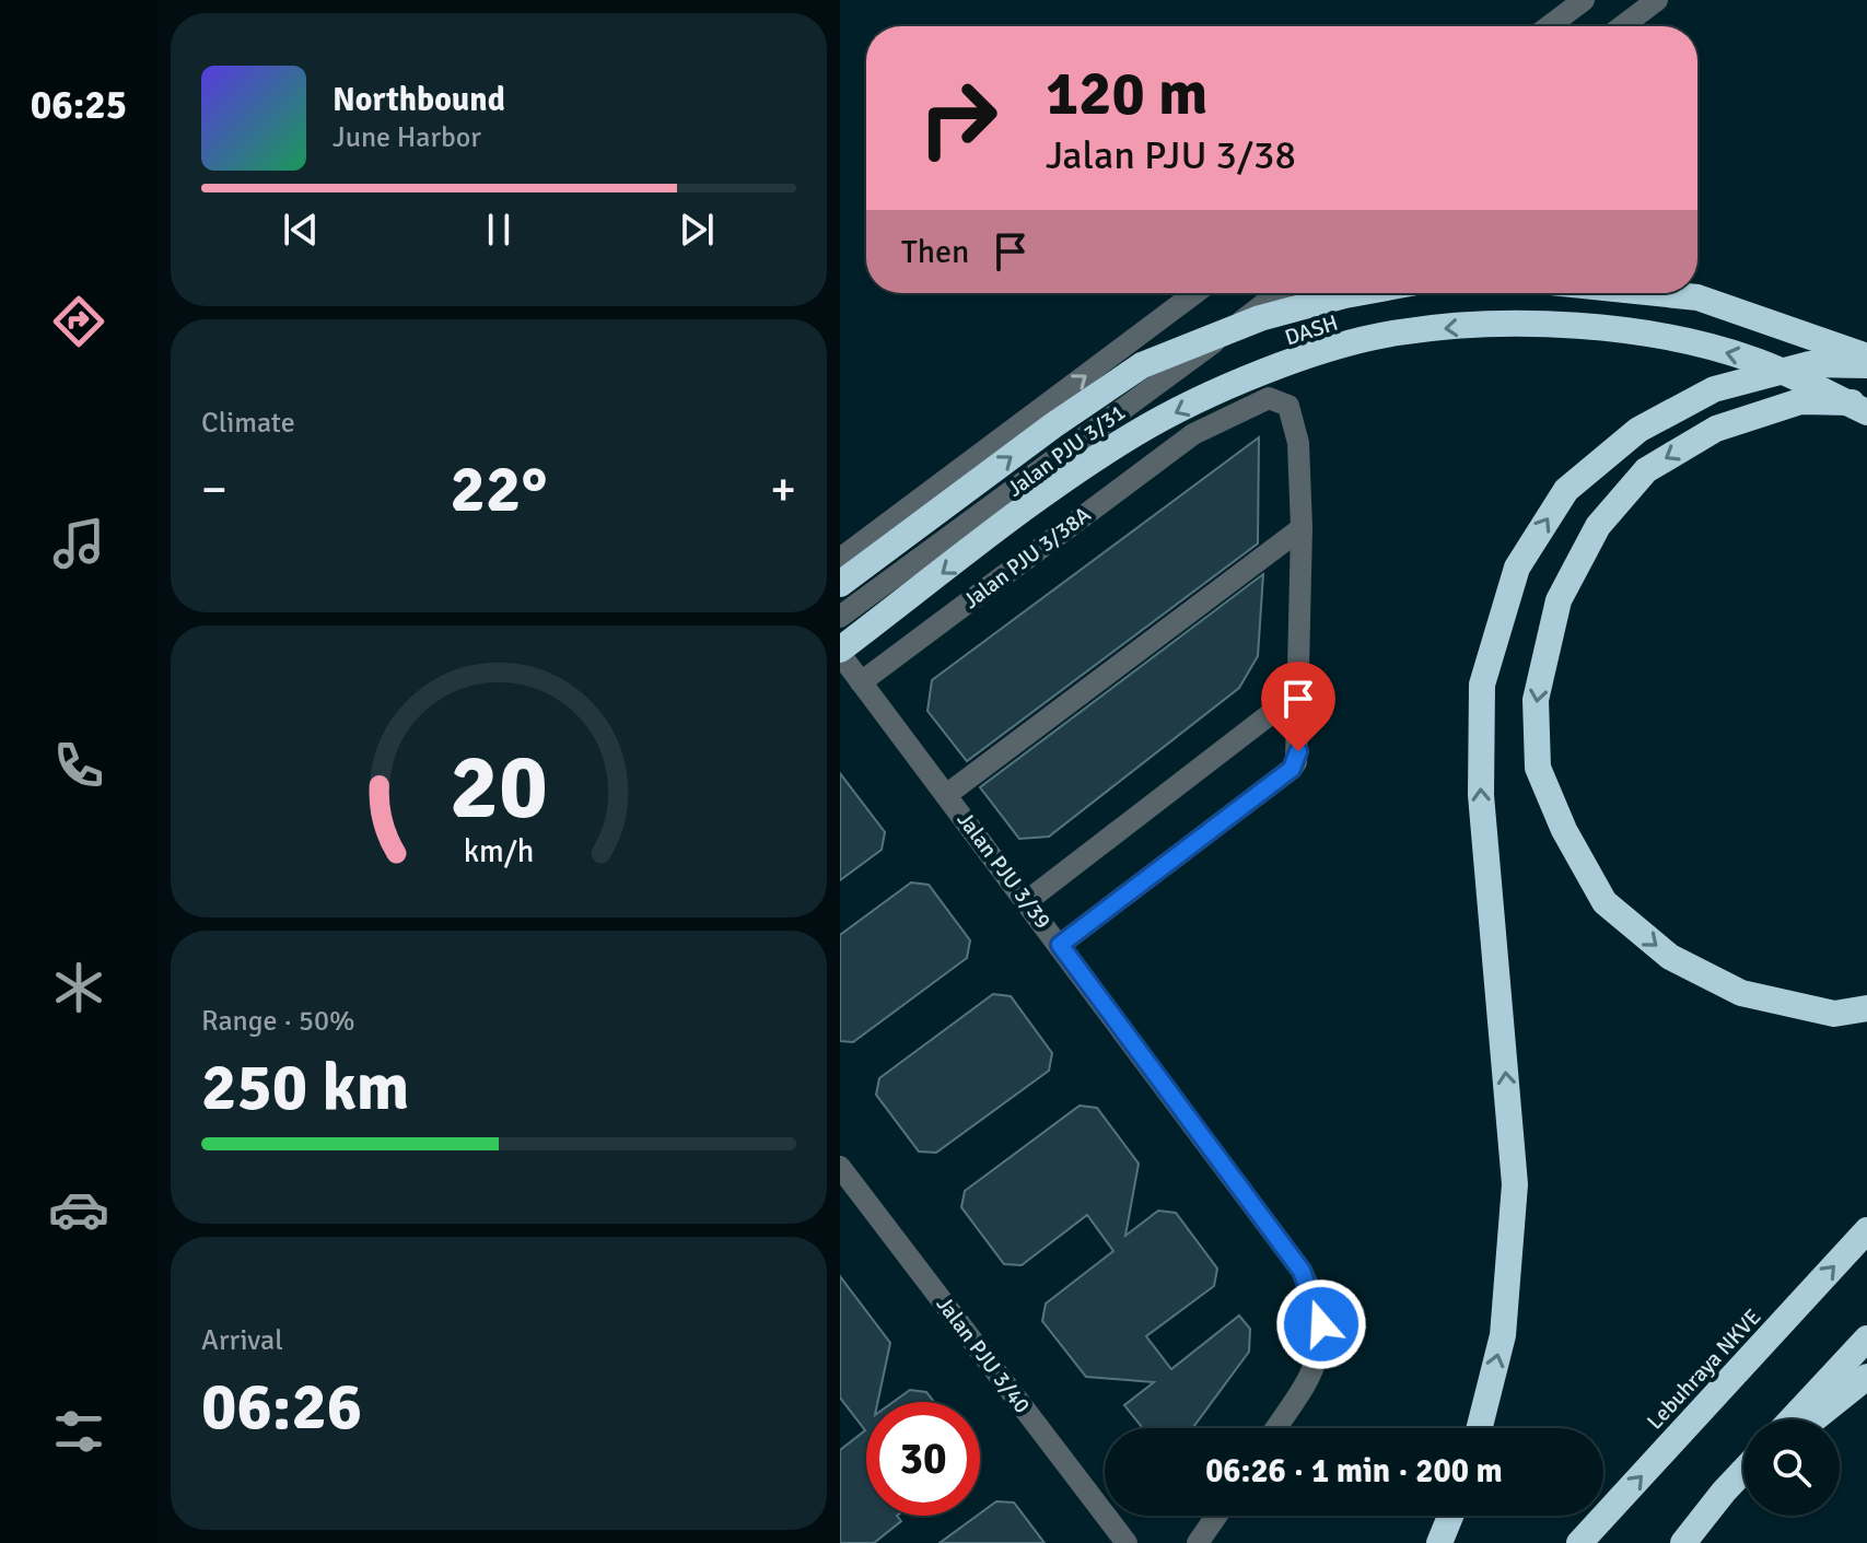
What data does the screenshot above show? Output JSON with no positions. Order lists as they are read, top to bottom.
{
  "streets": {
    "highway": ["DASH", "Lebuhraya NKVE"],
    "street": [
      "Jalan PJU 3/31",
      "Jalan PJU 3/38A",
      "Jalan PJU 3/39",
      "Jalan PJU 3/40"
    ]
  },
  "crossings": [
    ["DASH", "Jalan PJU 3/39"],
    ["Jalan PJU 3/38A", "Jalan PJU 3/39"]
  ],
  "page": {
    "tabs": "06:25",
    "turn": ["120 m", "Jalan PJU 3/38"],
    "song": ["Northbound", "June Harbor"],
    "then": "Then",
    "tile": [
      "Climate",
      ["Range · 50%", "250 km"],
      ["Arrival", "06:26"]
    ],
    "heat": ["−", "22°", "+"],
    "limit": "30",
    "trip": "06:26 · 1 min · 200 m",
    "gauge": ["20", "km/h"]
  }
}
